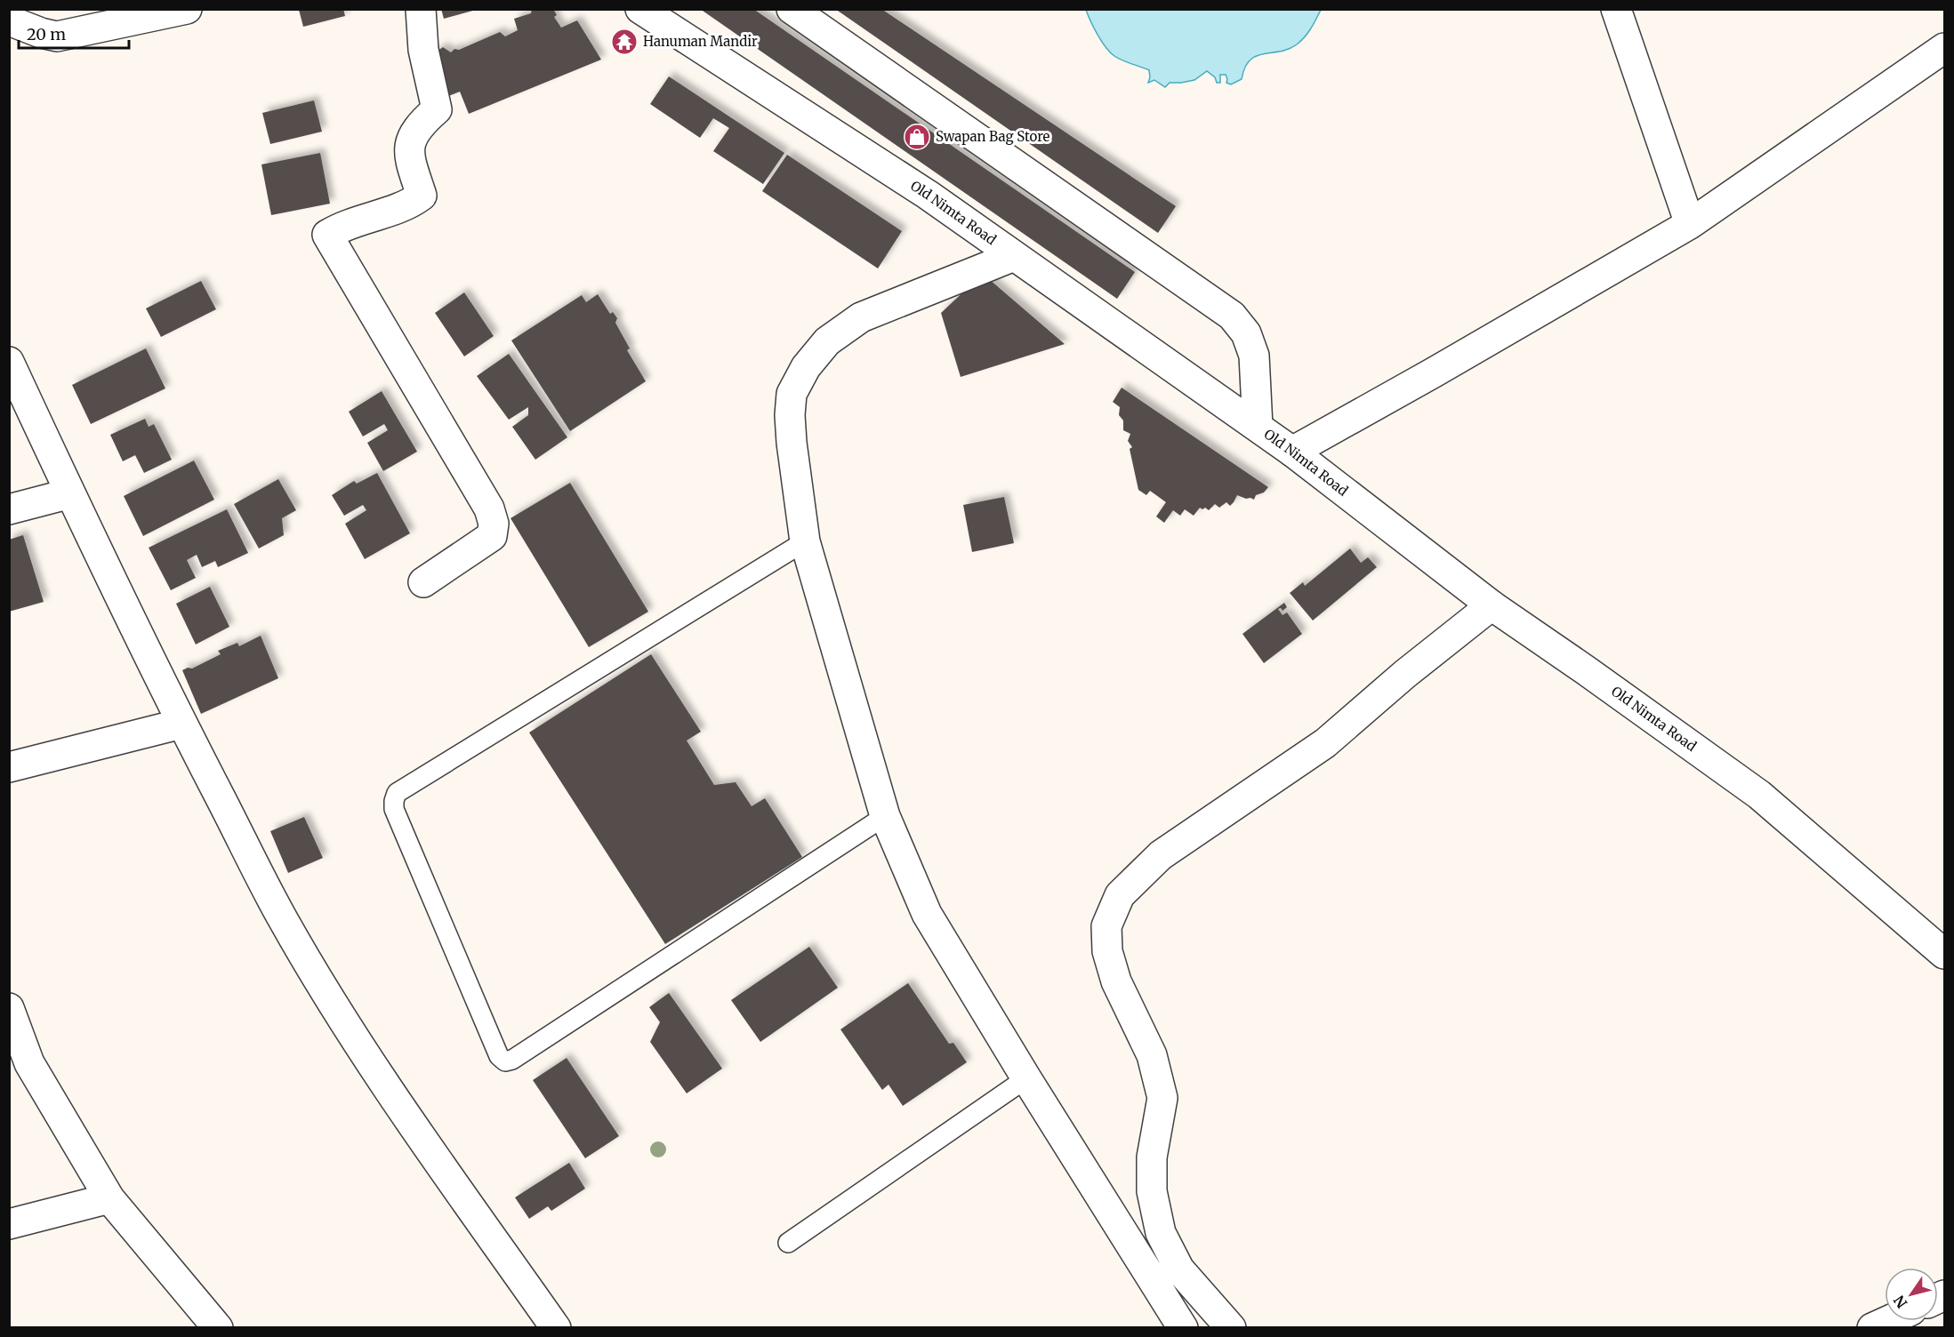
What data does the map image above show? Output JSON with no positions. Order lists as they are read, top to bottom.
{
  "streets": {
    "street": ["Old Nimta Road"]
  },
  "places": {
    "temple": ["Hanuman Mandir"],
    "shop": ["Swapan Bag Store"]
  },
  "scale_bar": "20 m",
  "north": "bottom left"
}
